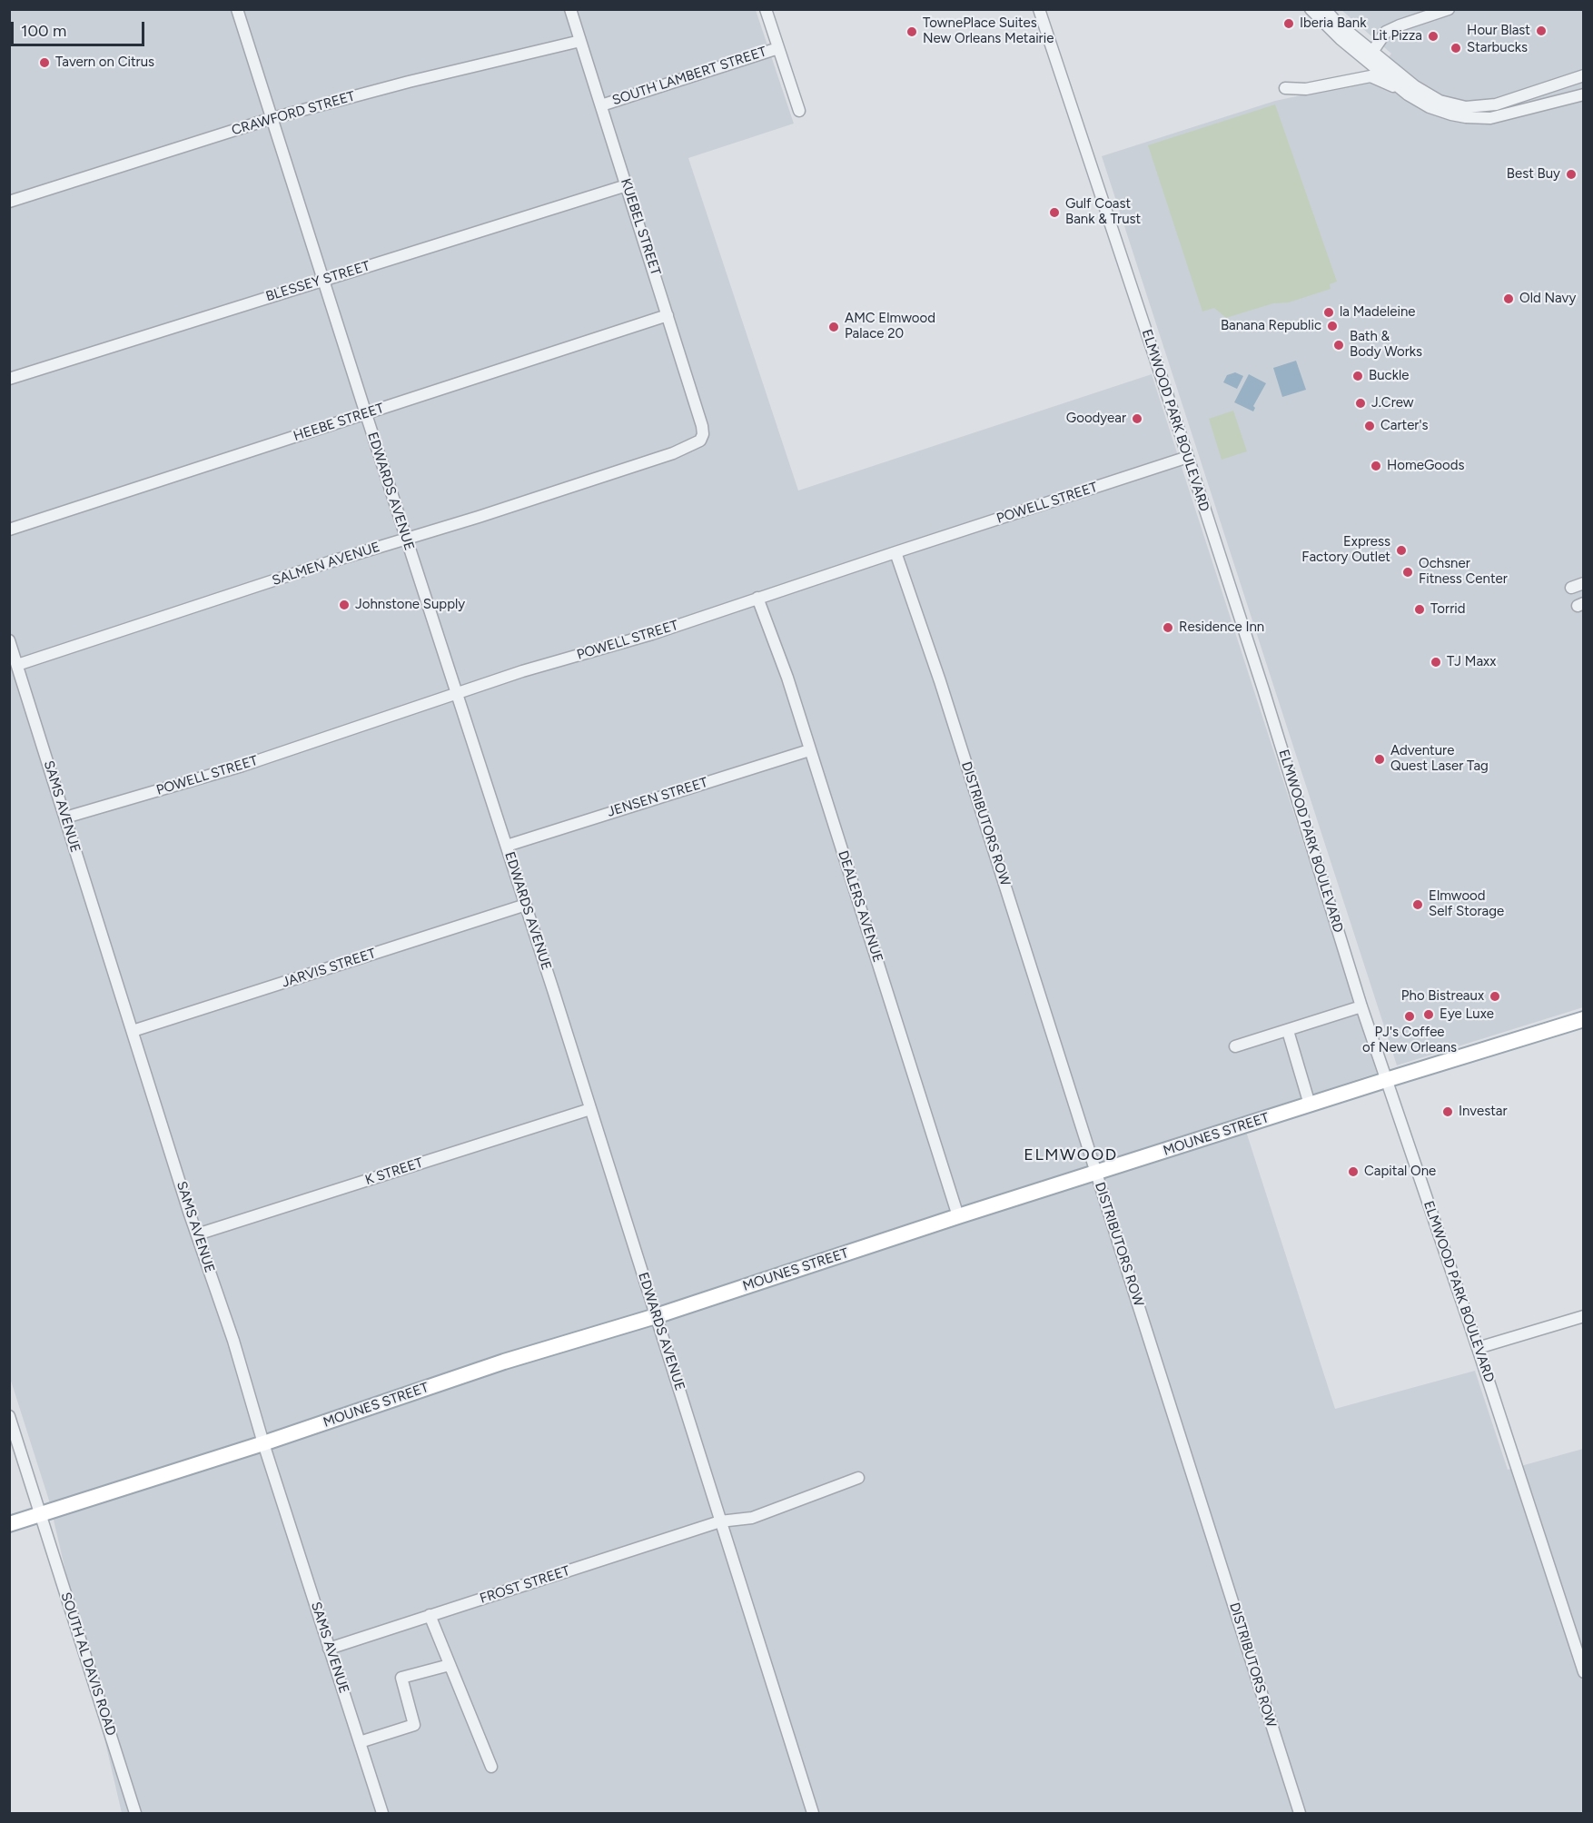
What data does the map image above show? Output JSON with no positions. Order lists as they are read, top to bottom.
{
  "streets": {
    "main road": ["MOUNES STREET"],
    "street": [
      "SOUTH LAMBERT STREET",
      "CRAWFORD STREET",
      "KUEBEL STREET",
      "BLESSEY STREET",
      "ELMWOOD PARK BOULEVARD",
      "HEEBE STREET",
      "EDWARDS AVENUE",
      "POWELL STREET",
      "SALMEN AVENUE",
      "JENSEN STREET",
      "SAMS AVENUE",
      "DISTRIBUTORS ROW",
      "DEALERS AVENUE",
      "JARVIS STREET",
      "K STREET",
      "FROST STREET",
      "SOUTH AL DAVIS ROAD"
    ]
  },
  "crossings": [
    ["SOUTH LAMBERT STREET", "KUEBEL STREET"],
    ["CRAWFORD STREET", "KUEBEL STREET"],
    ["CRAWFORD STREET", "EDWARDS AVENUE"],
    ["KUEBEL STREET", "BLESSEY STREET"],
    ["KUEBEL STREET", "HEEBE STREET"],
    ["KUEBEL STREET", "SALMEN AVENUE"],
    ["BLESSEY STREET", "EDWARDS AVENUE"],
    ["ELMWOOD PARK BOULEVARD", "POWELL STREET"],
    ["ELMWOOD PARK BOULEVARD", "MOUNES STREET"],
    ["HEEBE STREET", "EDWARDS AVENUE"],
    ["EDWARDS AVENUE", "POWELL STREET"],
    ["EDWARDS AVENUE", "SALMEN AVENUE"],
    ["EDWARDS AVENUE", "JENSEN STREET"],
    ["EDWARDS AVENUE", "JARVIS STREET"],
    ["EDWARDS AVENUE", "MOUNES STREET"],
    ["EDWARDS AVENUE", "K STREET"],
    ["EDWARDS AVENUE", "FROST STREET"],
    ["POWELL STREET", "SAMS AVENUE"],
    ["POWELL STREET", "DISTRIBUTORS ROW"],
    ["POWELL STREET", "DEALERS AVENUE"],
    ["SALMEN AVENUE", "SAMS AVENUE"],
    ["JENSEN STREET", "DEALERS AVENUE"],
    ["SAMS AVENUE", "JARVIS STREET"],
    ["SAMS AVENUE", "MOUNES STREET"],
    ["SAMS AVENUE", "K STREET"],
    ["SAMS AVENUE", "FROST STREET"],
    ["DISTRIBUTORS ROW", "MOUNES STREET"],
    ["DEALERS AVENUE", "MOUNES STREET"],
    ["MOUNES STREET", "SOUTH AL DAVIS ROAD"]
  ],
  "districts": ["ELMWOOD"],
  "places": [
    "Iberia Bank",
    "Hour Blast",
    "TownePlace Suites New Orleans Metairie",
    "Lit Pizza",
    "Starbucks",
    "Tavern on Citrus",
    "Best Buy",
    "Gulf Coast Bank & Trust",
    "Old Navy",
    "la Madeleine",
    "Banana Republic",
    "AMC Elmwood Palace 20",
    "Bath & Body Works",
    "Buckle",
    "J.Crew",
    "Goodyear",
    "Carter's",
    "HomeGoods",
    "Express Factory Outlet",
    "Ochsner Fitness Center",
    "Johnstone Supply",
    "Torrid",
    "Residence Inn",
    "TJ Maxx",
    "Adventure Quest Laser Tag",
    "Elmwood Self Storage",
    "Pho Bistreaux",
    "Eye Luxe",
    "PJ's Coffee of New Orleans",
    "Investar",
    "Capital One"
  ],
  "scale_bar": "100 m"
}
